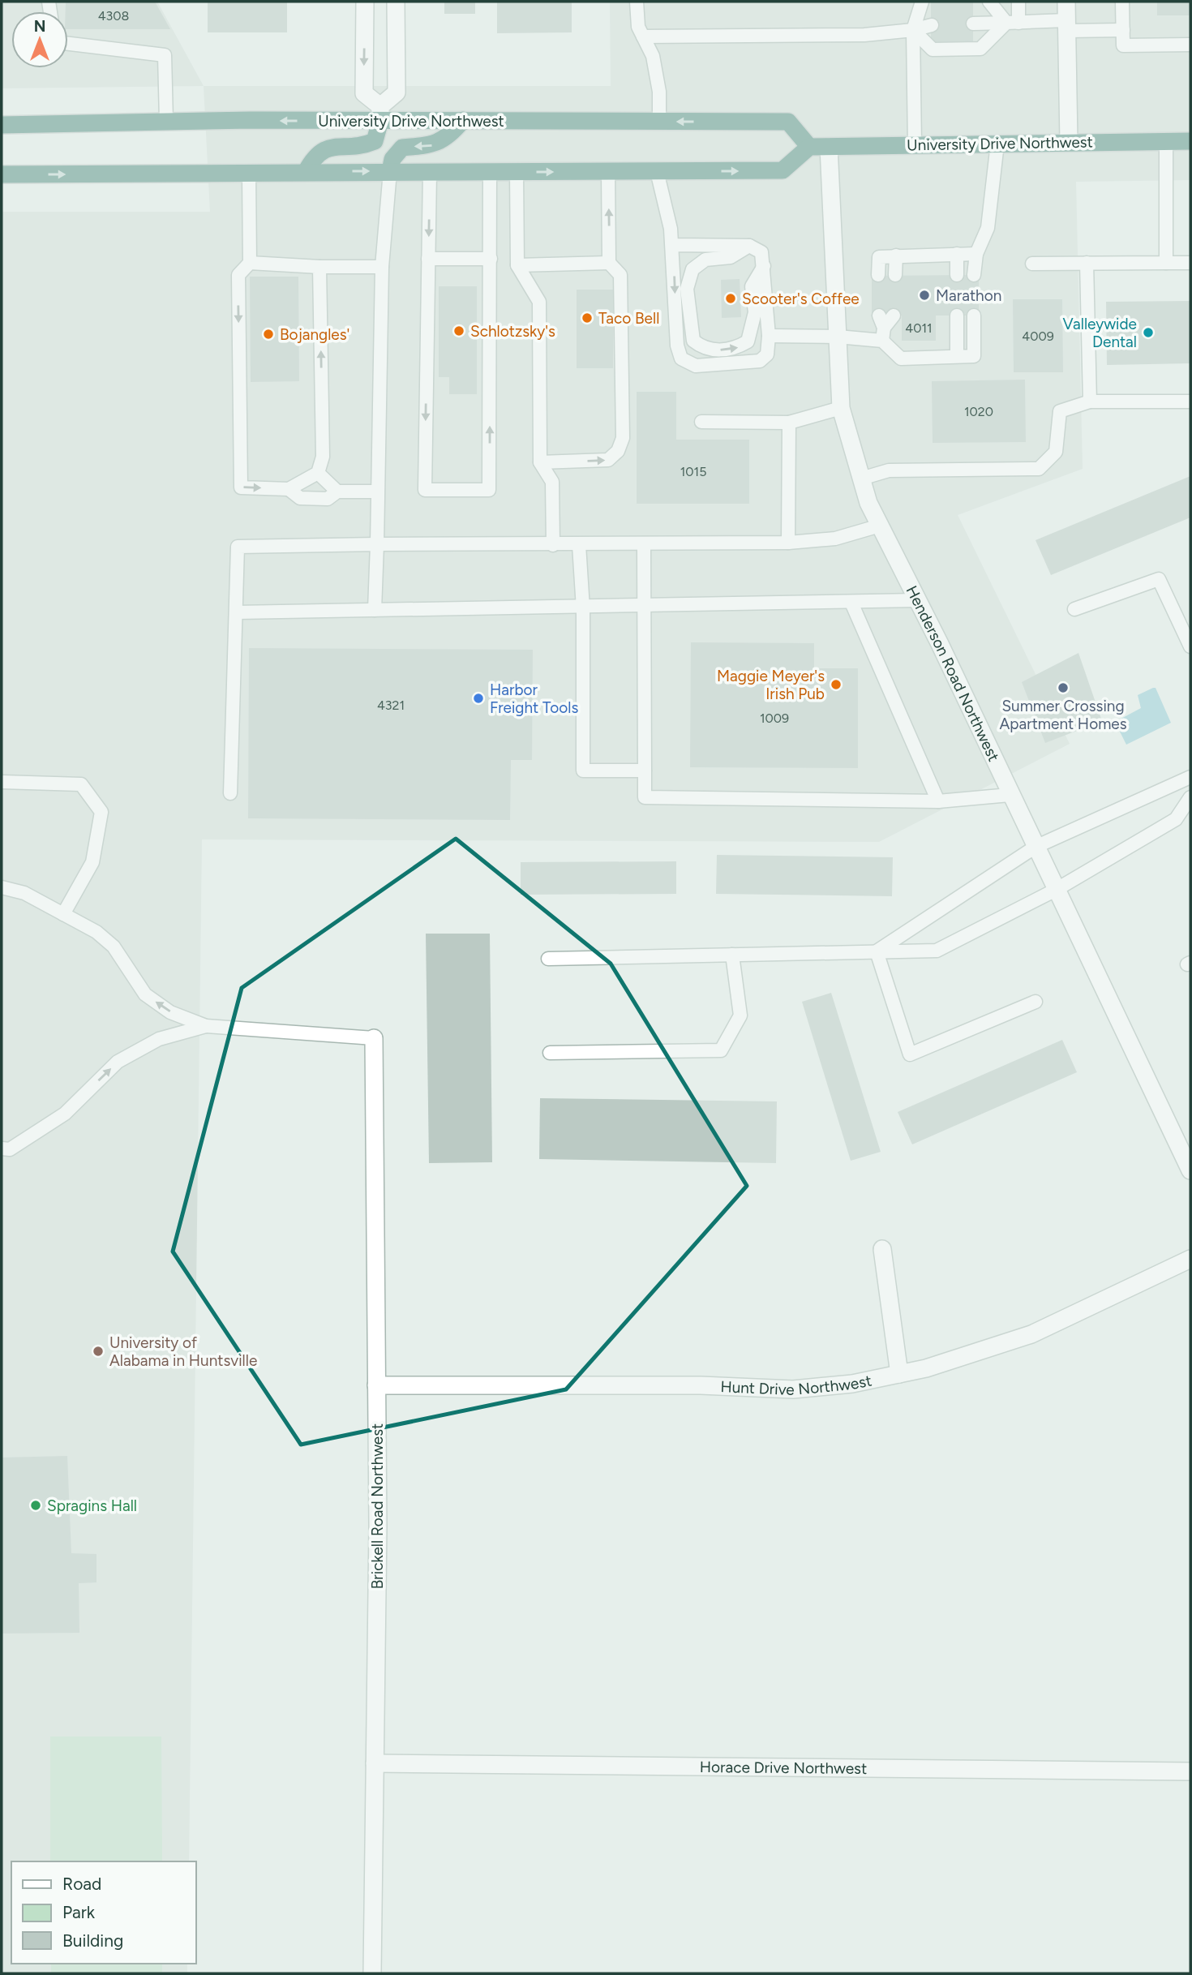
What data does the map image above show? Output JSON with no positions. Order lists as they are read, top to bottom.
{
  "streets": {
    "highway": ["University Drive Northwest"],
    "street": [
      "Henderson Road Northwest",
      "Hunt Drive Northwest",
      "Brickell Road Northwest",
      "Horace Drive Northwest"
    ]
  },
  "crossings": [
    ["University Drive Northwest", "Henderson Road Northwest"],
    ["Hunt Drive Northwest", "Brickell Road Northwest"],
    ["Brickell Road Northwest", "Horace Drive Northwest"]
  ],
  "places": [
    "Marathon",
    "Scooter's Coffee",
    "Taco Bell",
    "Schlotzsky's",
    "Valleywide Dental",
    "Bojangles'",
    "Maggie Meyer's Irish Pub",
    "Summer Crossing Apartment Homes",
    "Harbor Freight Tools",
    "University of Alabama in Huntsville",
    "Spragins Hall"
  ],
  "house_numbers": [
    "4308",
    "4011",
    "4009",
    "1020",
    "1015",
    "4321",
    "1009"
  ],
  "legend": ["Road", "Park", "Building"],
  "north": "top"
}
